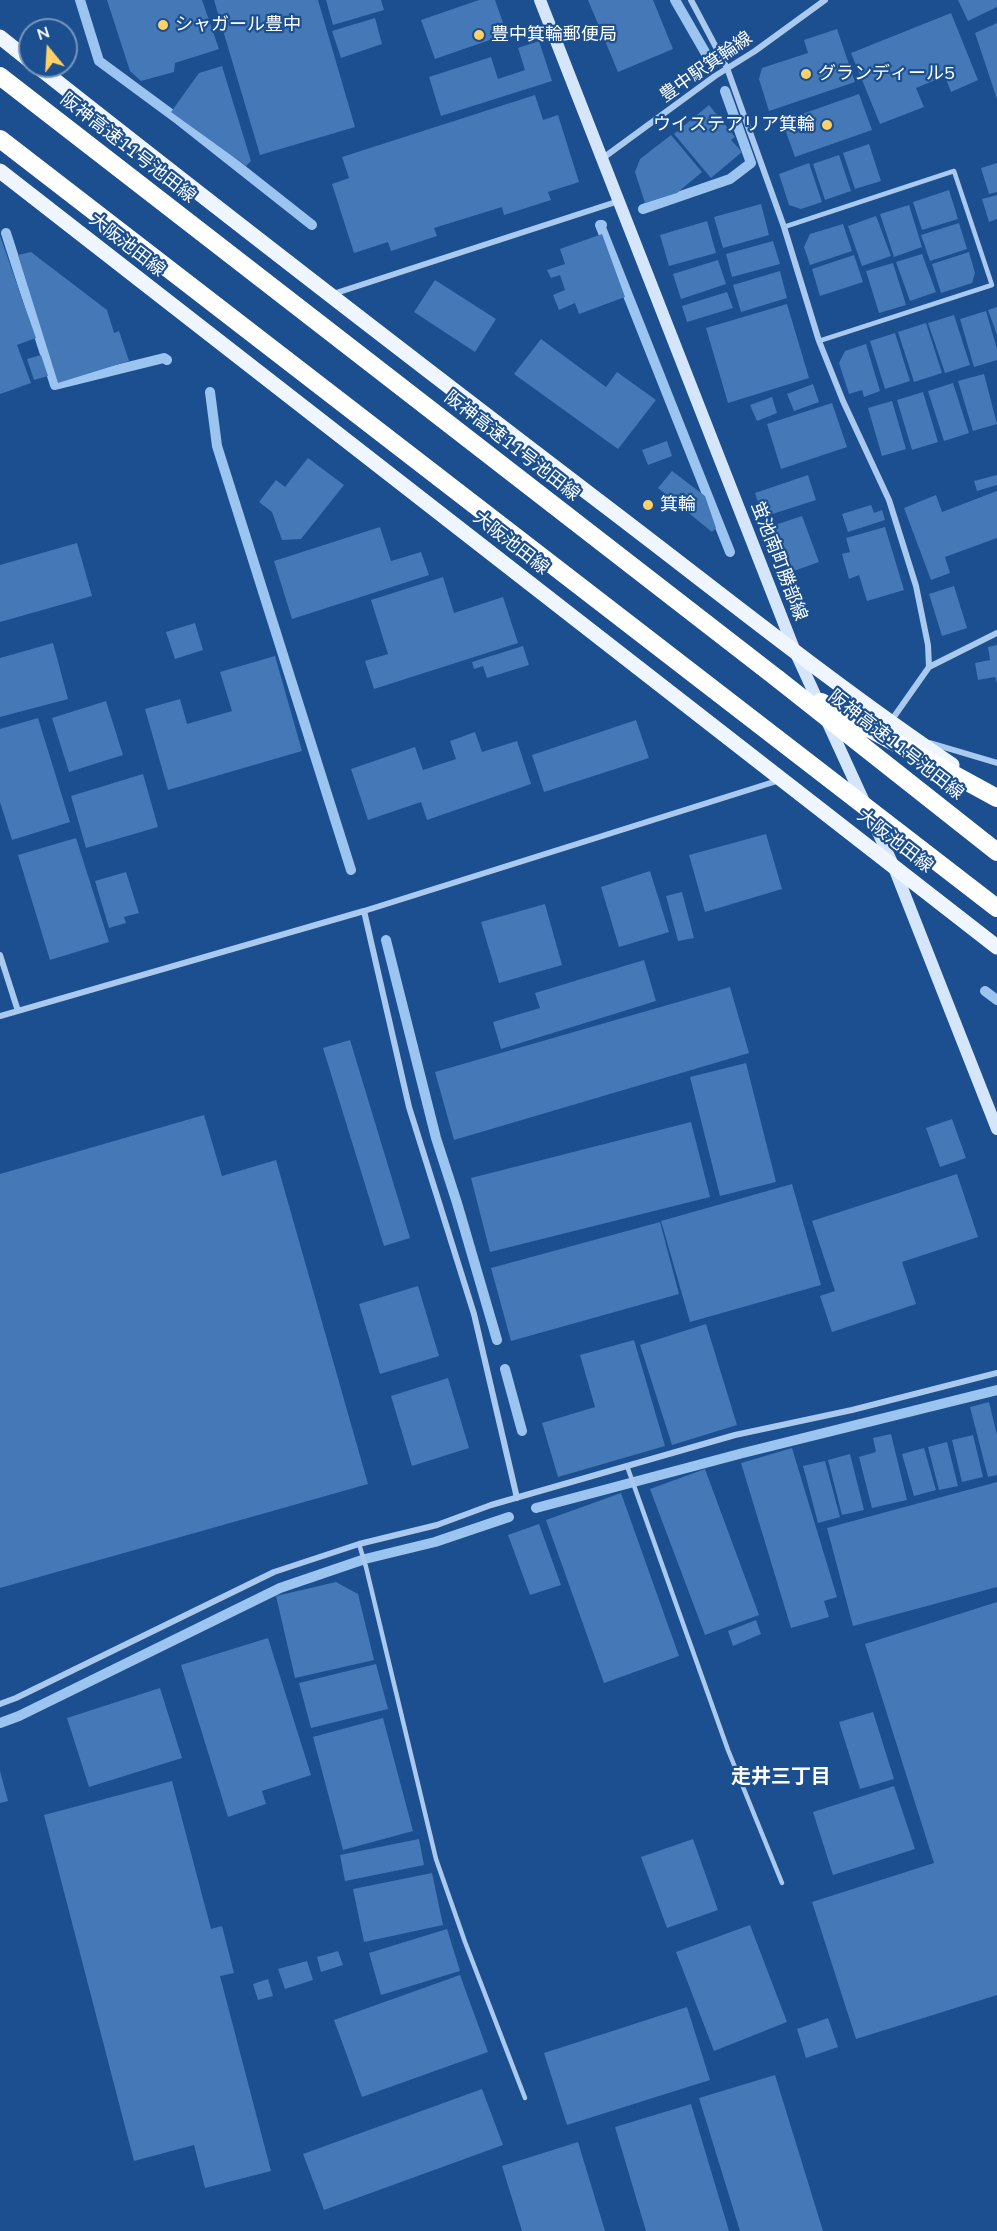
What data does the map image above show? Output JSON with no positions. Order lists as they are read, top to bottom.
{
  "streets": {
    "highway": ["阪神高速11号池田線"],
    "main road": ["大阪池田線"],
    "street": ["豊中駅箕輪線", "蛍池南町勝部線"]
  },
  "crossings": [
    ["豊中駅箕輪線", "蛍池南町勝部線"],
    ["大阪池田線", "蛍池南町勝部線"]
  ],
  "districts": ["走井三丁目"],
  "places": [
    "シャガール豊中",
    "豊中箕輪郵便局",
    "グランディール5",
    "ウイステアリア箕輪",
    "箕輪"
  ],
  "north": "top"
}
